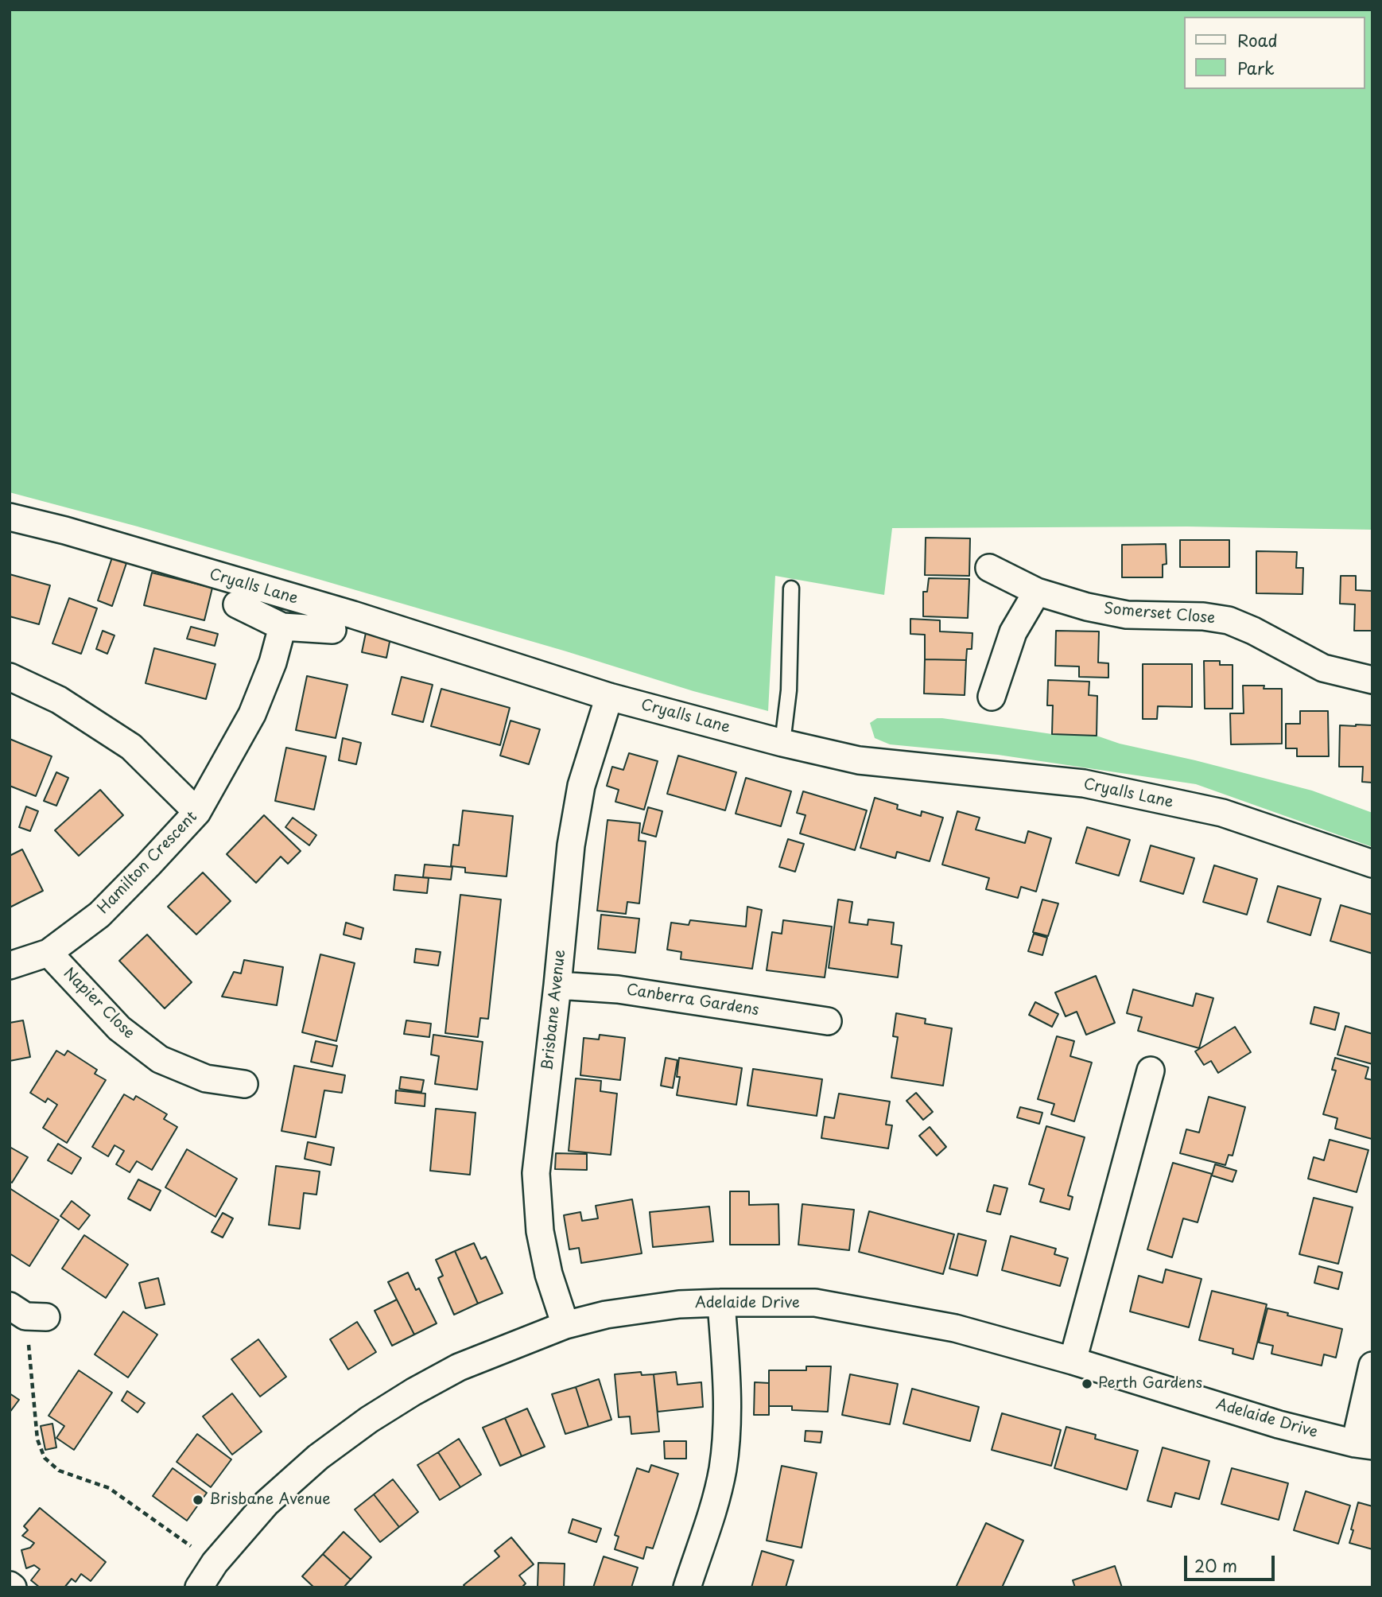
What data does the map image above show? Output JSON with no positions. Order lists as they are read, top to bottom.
{
  "streets": {
    "street": [
      "Cryalls Lane",
      "Somerset Close",
      "Hamilton Crescent",
      "Canberra Gardens",
      "Napier Close",
      "Brisbane Avenue",
      "Adelaide Drive"
    ]
  },
  "crossings": [
    ["Cryalls Lane", "Brisbane Avenue"],
    ["Hamilton Crescent", "Napier Close"],
    ["Canberra Gardens", "Brisbane Avenue"],
    ["Brisbane Avenue", "Adelaide Drive"]
  ],
  "places": ["Perth Gardens", "Brisbane Avenue"],
  "legend": ["Road", "Park"],
  "scale_bar": "20 m"
}
